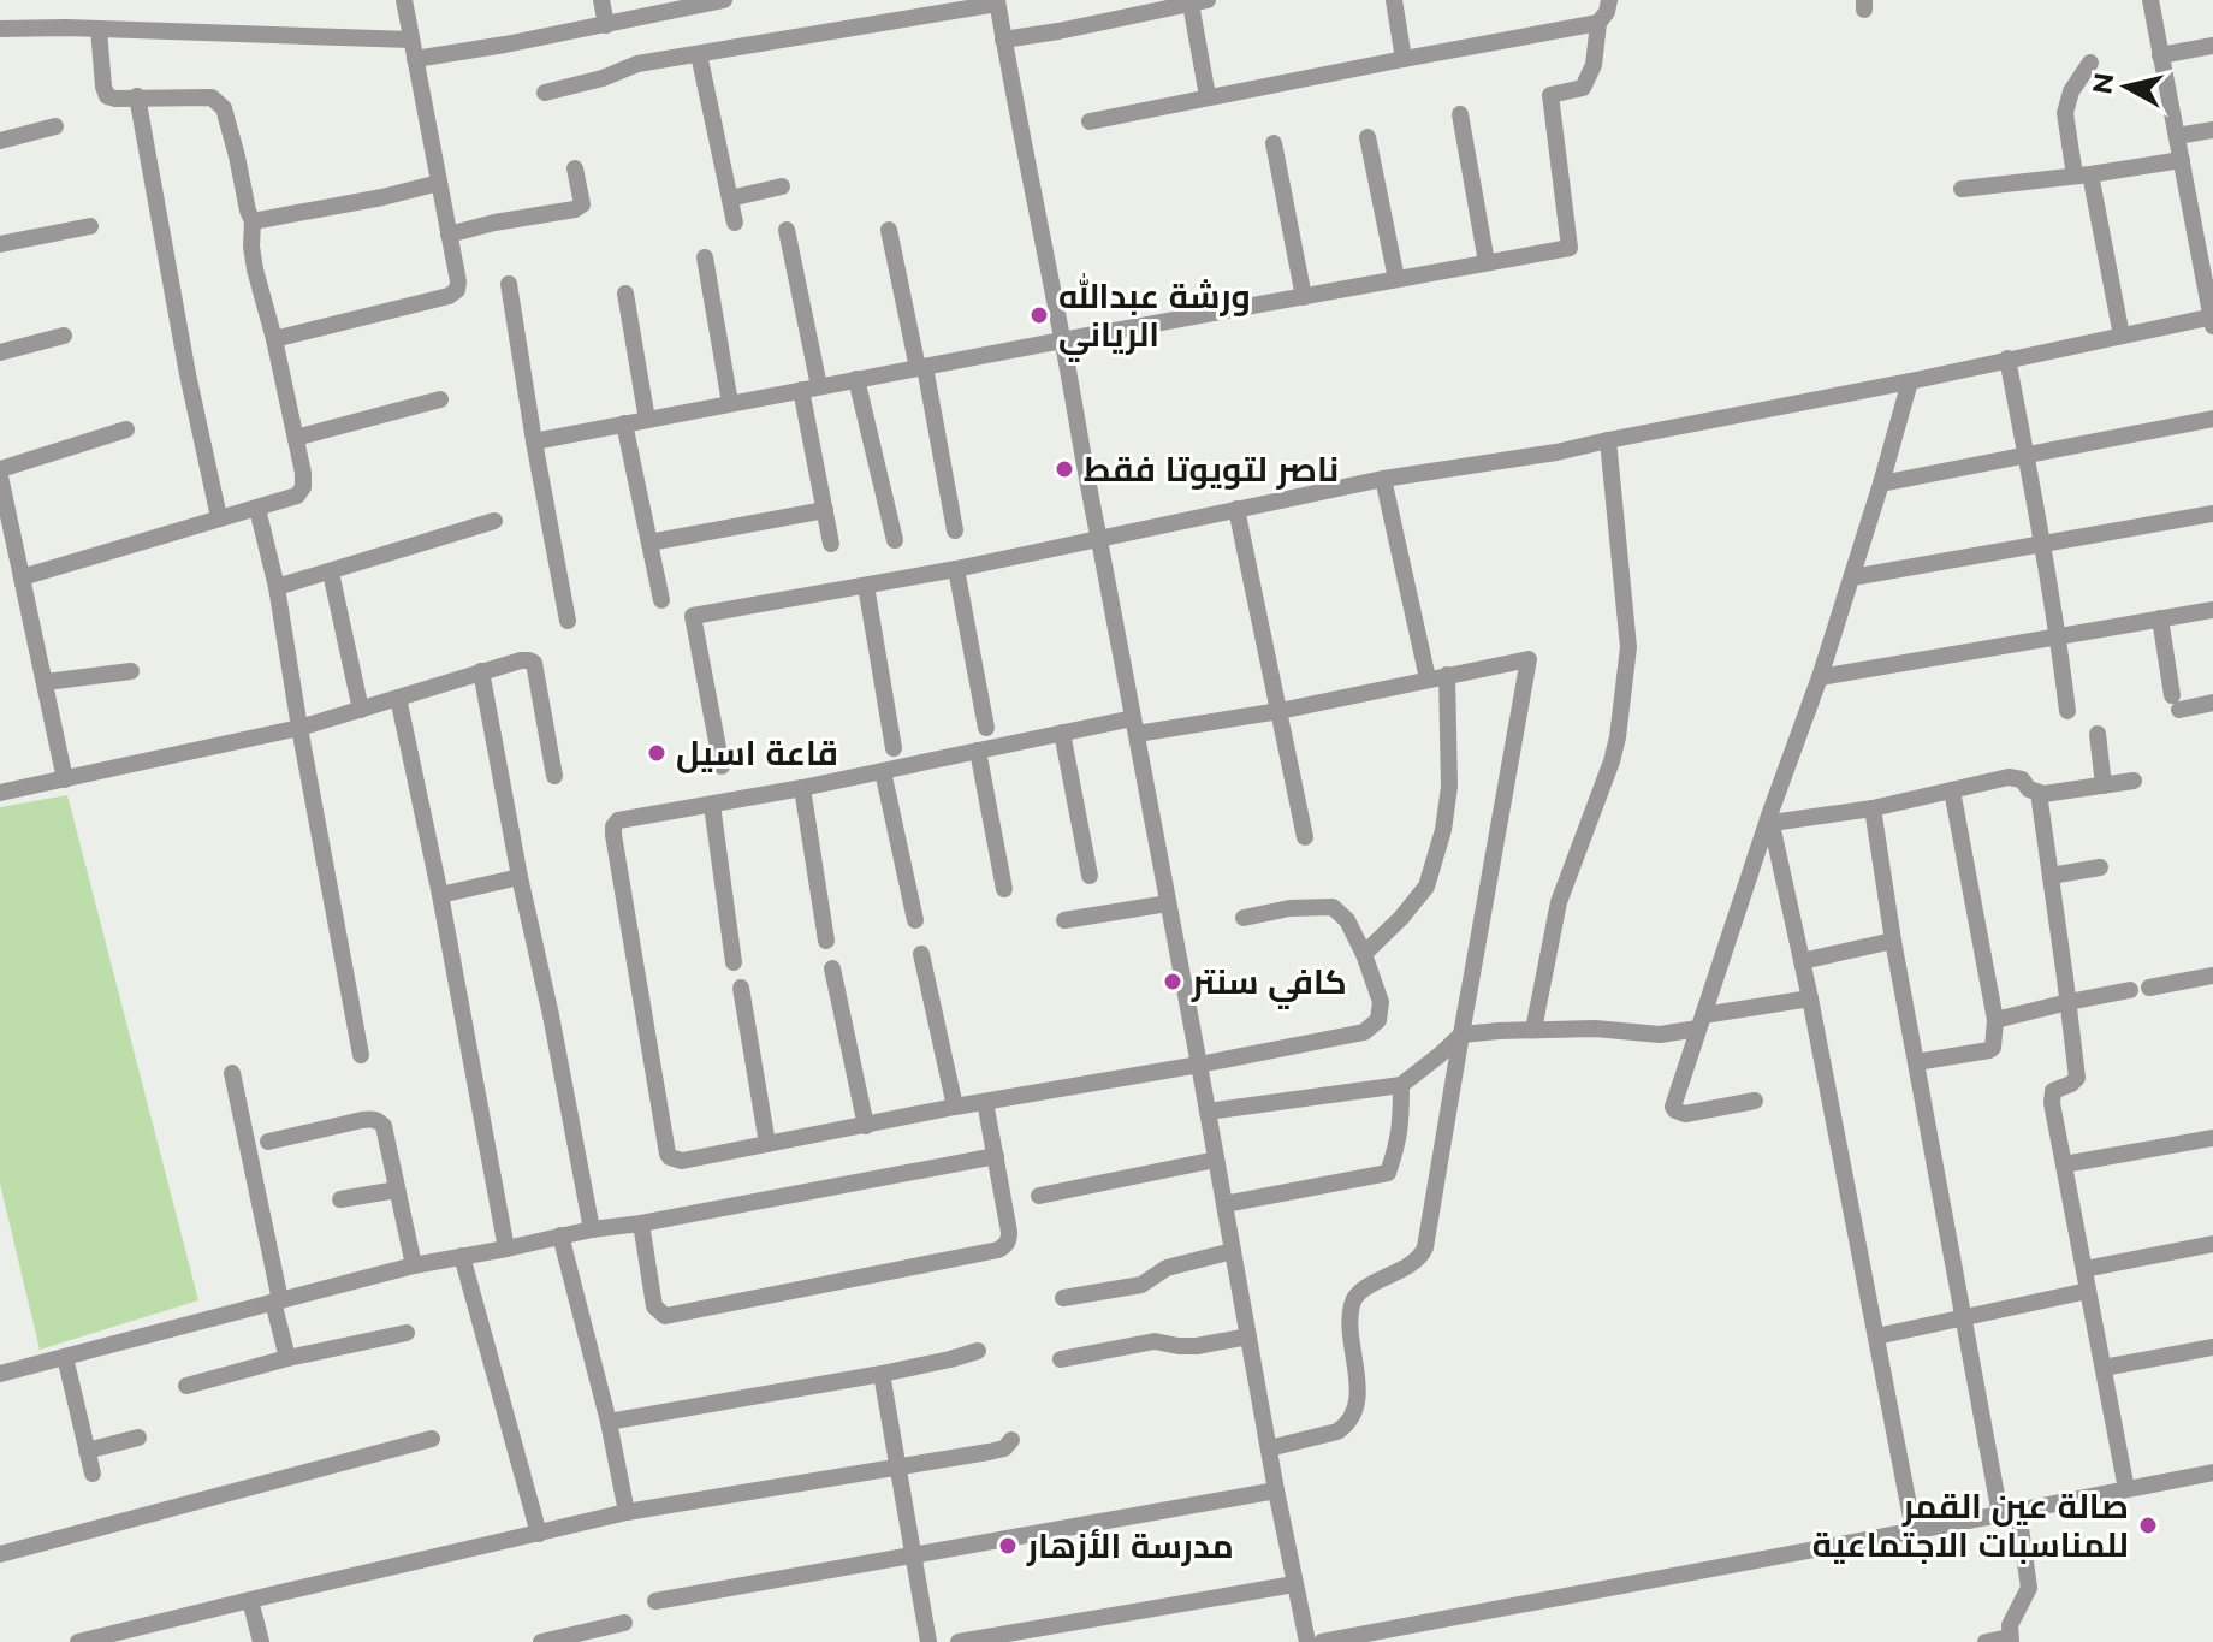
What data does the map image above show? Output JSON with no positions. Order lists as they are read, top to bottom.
{
  "places": [
    "ورشة عبدالله الرياني",
    "ناصر لتويوتا فقط",
    "قاعة اسيل",
    "كافي سنتر",
    "صالة عين القمر للمناسبات الاجتماعية",
    "مدرسة الأزهار"
  ],
  "north": "left"
}
